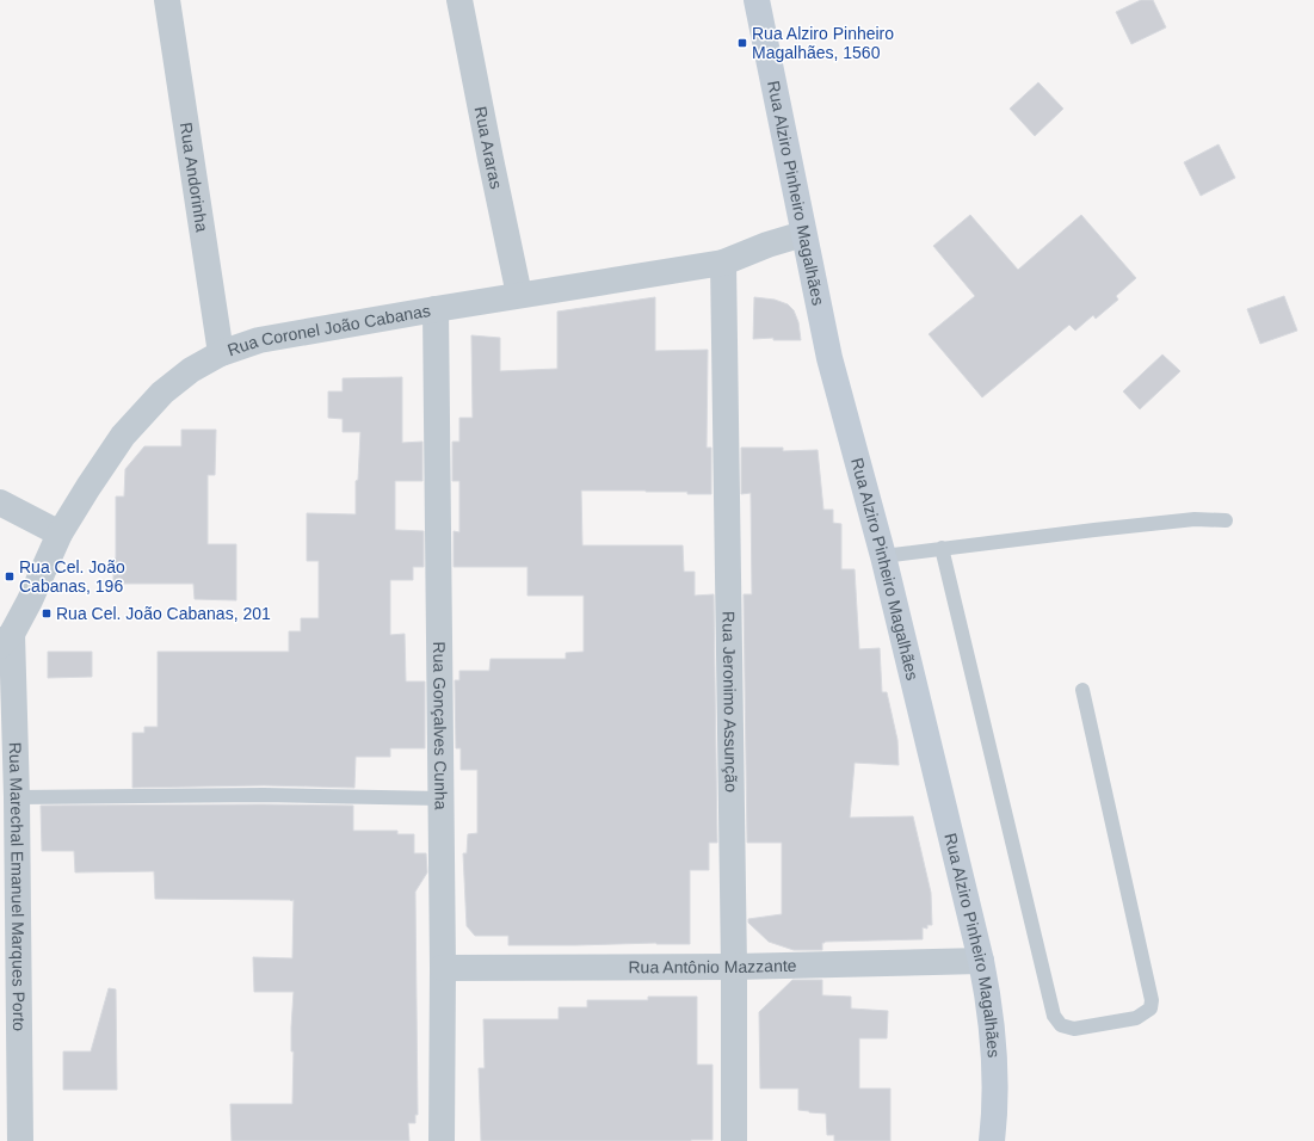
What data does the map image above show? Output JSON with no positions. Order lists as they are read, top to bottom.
{
  "streets": {
    "street": [
      "Rua Araras",
      "Rua Andorinha",
      "Rua Alziro Pinheiro Magalhães",
      "Rua Coronel João Cabanas",
      "Rua Jeronimo Assunção",
      "Rua Gonçalves Cunha",
      "Rua Marechal Emanuel Marques Porto",
      "Rua Antônio Mazzante"
    ]
  },
  "crossings": [
    ["Rua Araras", "Rua Coronel João Cabanas"],
    ["Rua Andorinha", "Rua Coronel João Cabanas"],
    ["Rua Alziro Pinheiro Magalhães", "Rua Coronel João Cabanas"],
    ["Rua Alziro Pinheiro Magalhães", "Rua Antônio Mazzante"],
    ["Rua Coronel João Cabanas", "Rua Jeronimo Assunção"],
    ["Rua Coronel João Cabanas", "Rua Gonçalves Cunha"],
    ["Rua Coronel João Cabanas", "Rua Marechal Emanuel Marques Porto"],
    ["Rua Jeronimo Assunção", "Rua Antônio Mazzante"],
    ["Rua Gonçalves Cunha", "Rua Antônio Mazzante"]
  ],
  "places": {
    "transit": ["Rua Alziro Pinheiro Magalhães, 1560", "Rua Cel. João Cabanas, 196", "Rua Cel. João Cabanas, 201"]
  }
}
